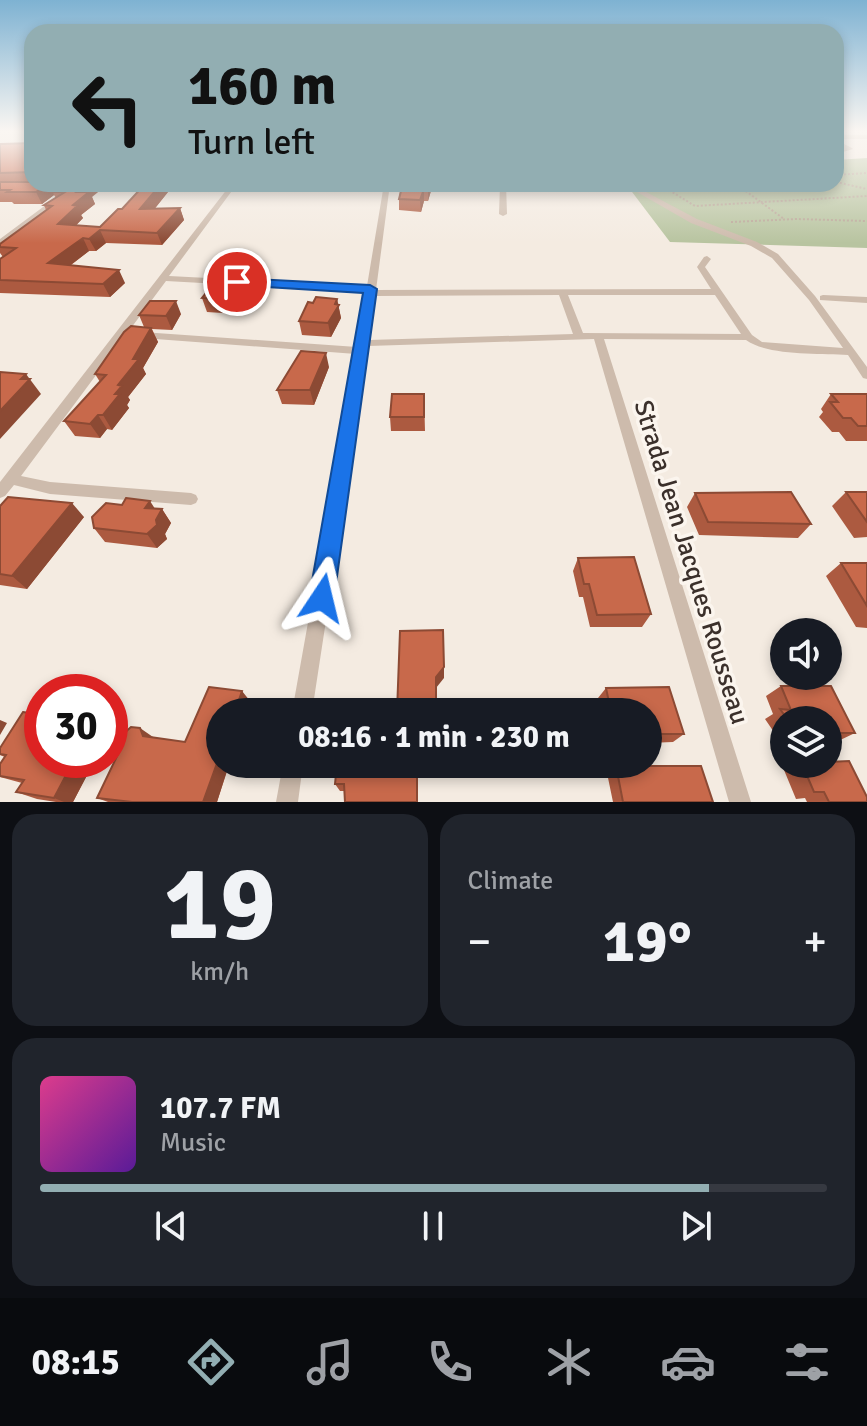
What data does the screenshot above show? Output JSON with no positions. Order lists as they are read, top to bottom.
{
  "streets": {
    "street": ["Strada Jean Jacques Rousseau"]
  },
  "page": {
    "turn": ["160 m", "Turn left"],
    "limit": "30",
    "trip": "08:16 · 1 min · 230 m",
    "tile": [
      ["19", "km/h"],
      "Climate"
    ],
    "heat": ["−", "19°", "+"],
    "song": ["107.7 FM", "Music"],
    "tabs": "08:15"
  }
}
